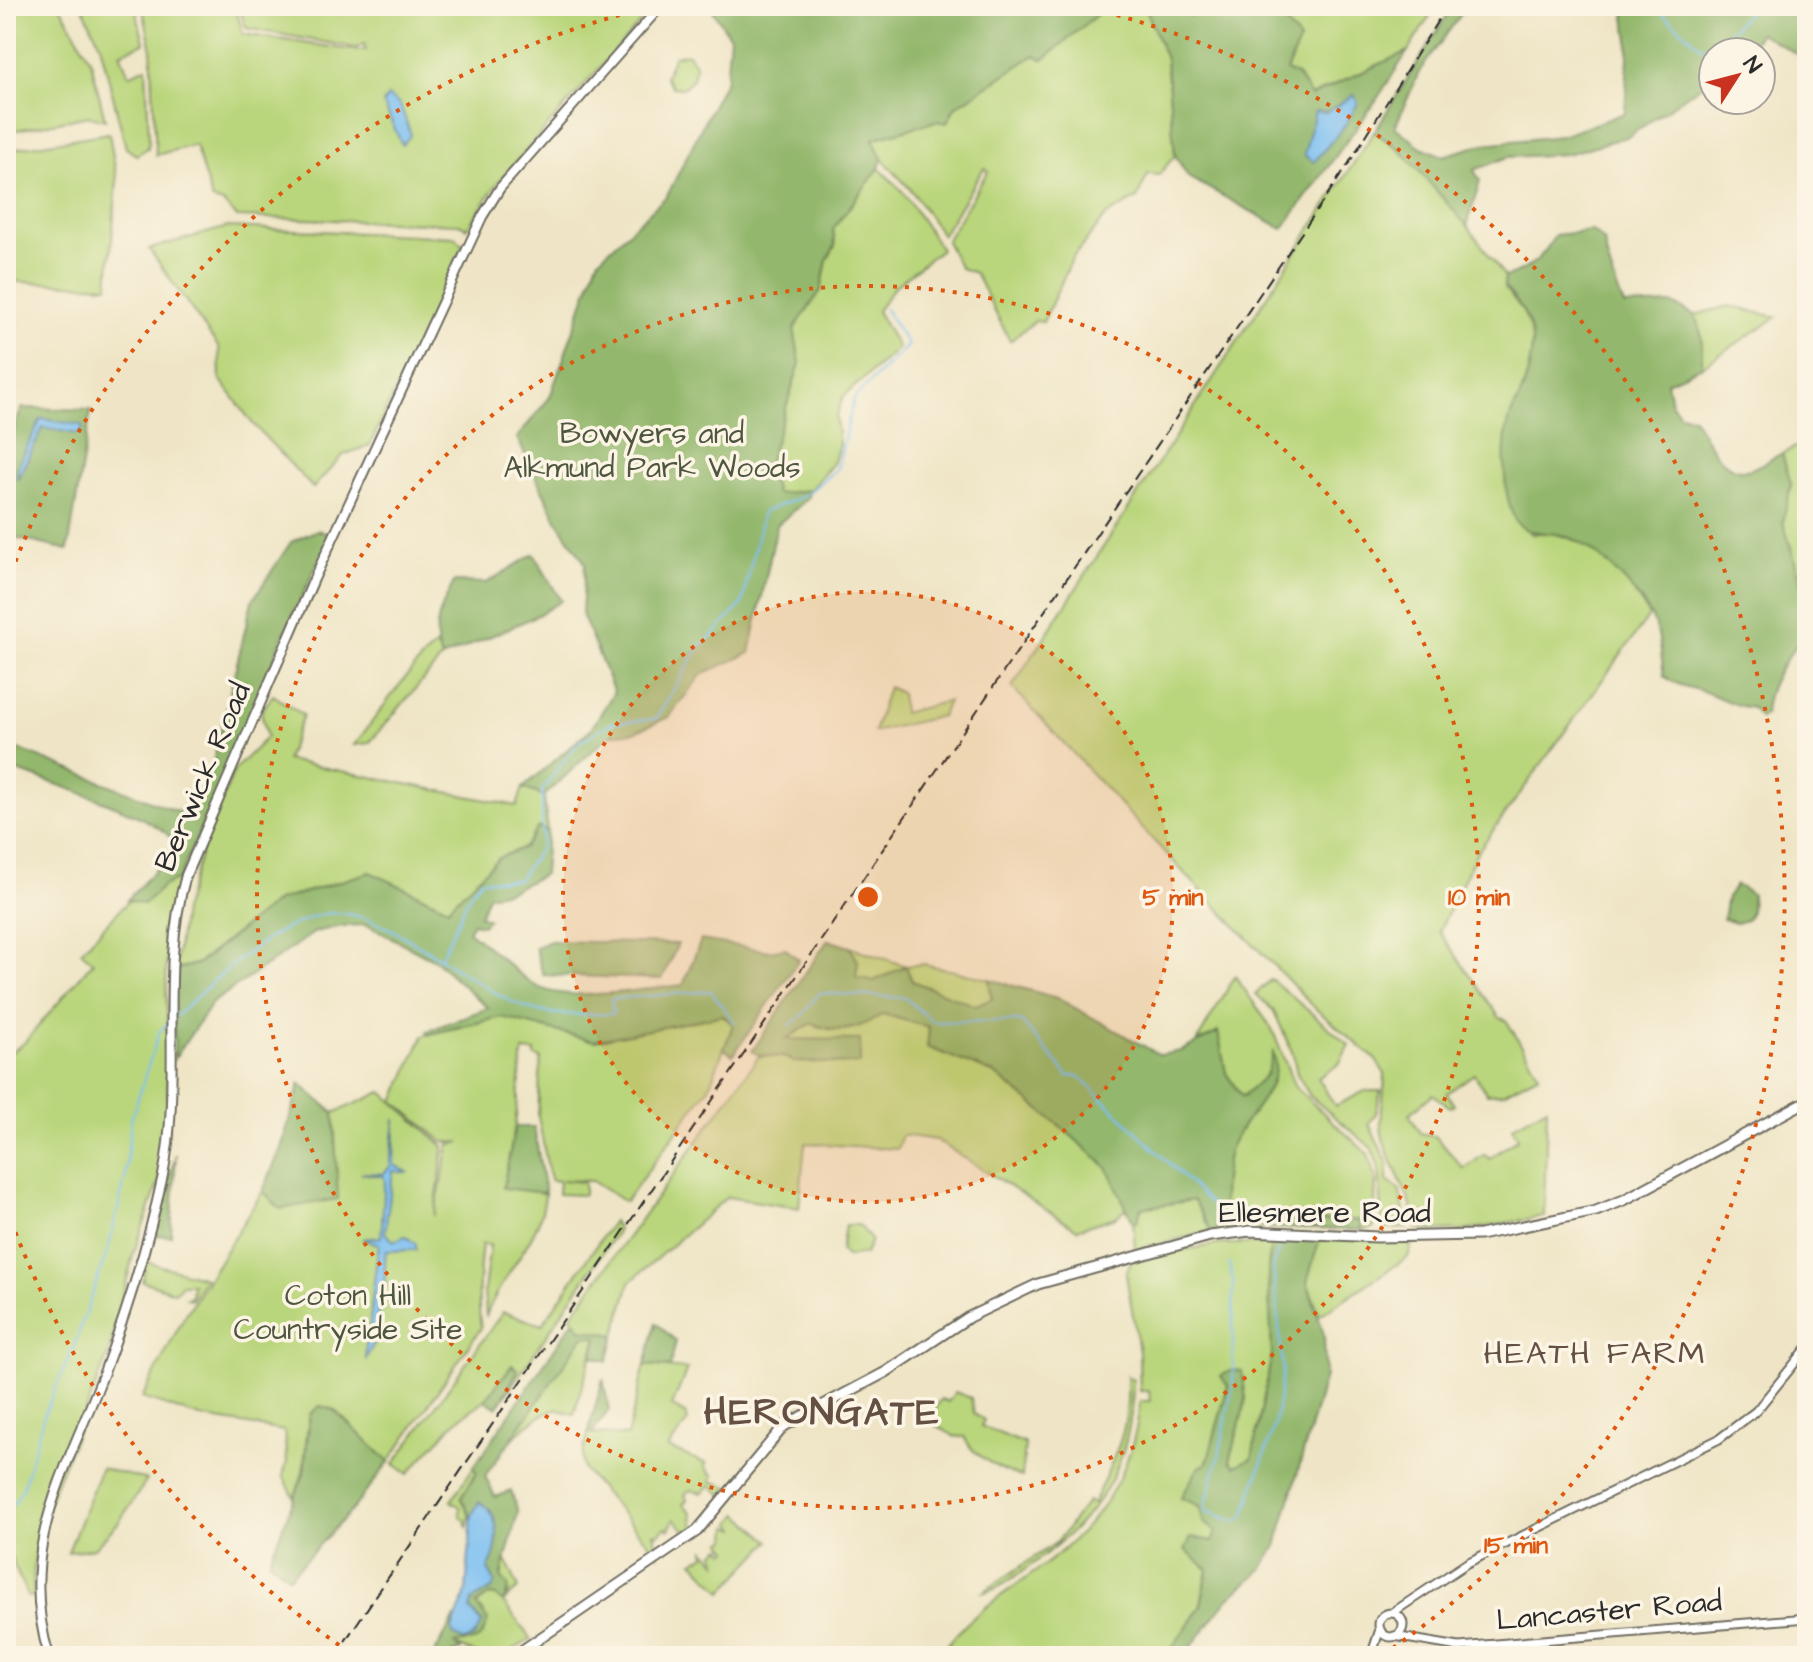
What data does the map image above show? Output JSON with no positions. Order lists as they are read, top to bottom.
{
  "streets": {
    "main road": ["Berwick Road", "Ellesmere Road"],
    "street": ["Lancaster Road"]
  },
  "districts": ["HEATH FARM", "HERONGATE"],
  "parks": ["Bowyers and Alkmund Park Woods", "Coton Hill Countryside Site"],
  "north": "top right",
  "rings": ["5 min", "10 min", "15 min"]
}
